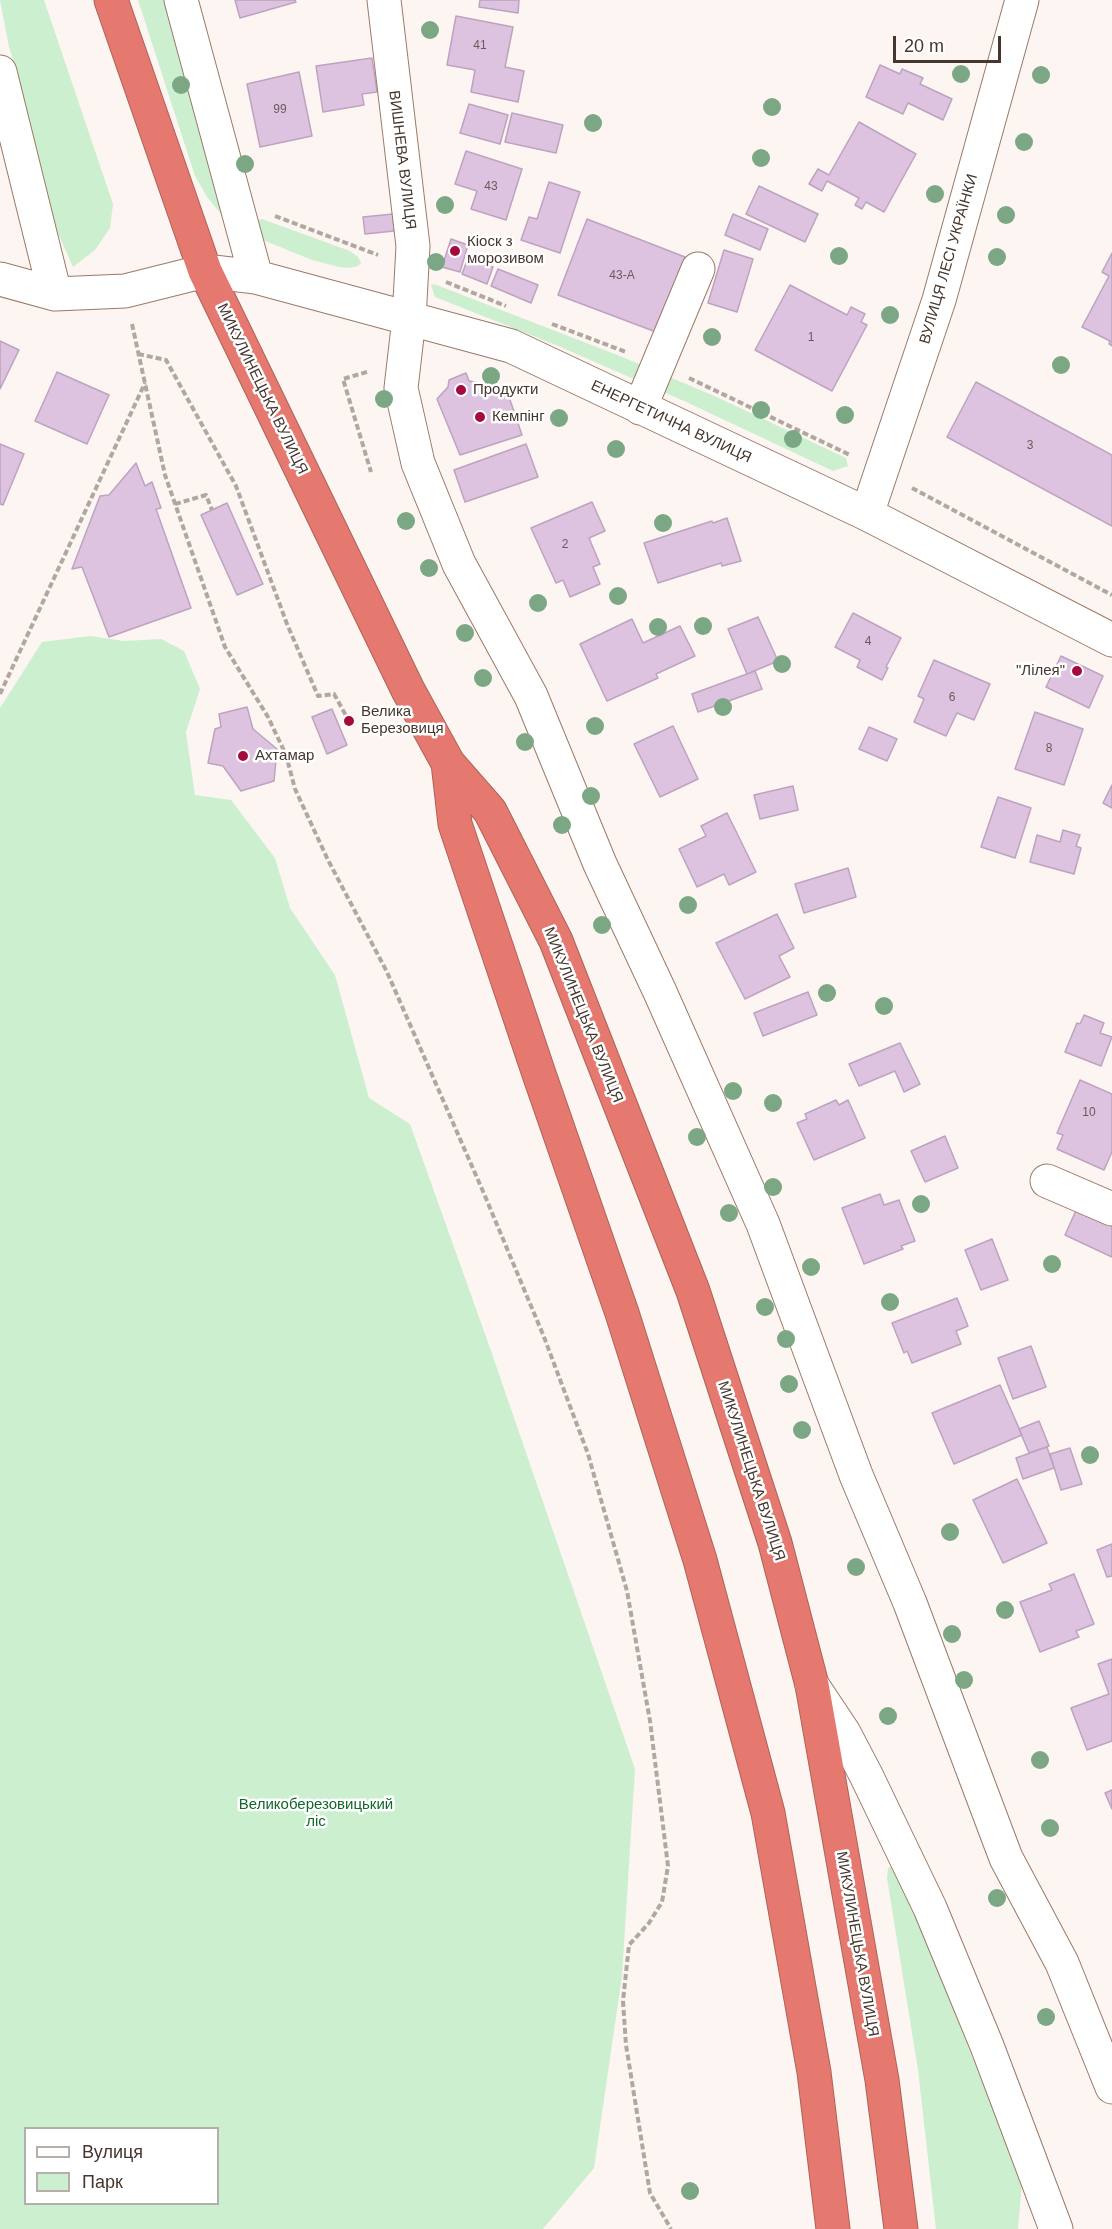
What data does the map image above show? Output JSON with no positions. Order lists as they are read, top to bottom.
{
  "streets": {
    "highway": ["МИКУЛИНЕЦЬКА ВУЛИЦЯ"],
    "street": ["ВИШНЕВА ВУЛИЦЯ", "ВУЛИЦЯ ЛЕСІ УКРАЇНКИ", "ЕНЕРГЕТИЧНА ВУЛИЦЯ"]
  },
  "crossings": [
    ["ВИШНЕВА ВУЛИЦЯ", "ЕНЕРГЕТИЧНА ВУЛИЦЯ"],
    ["ВУЛИЦЯ ЛЕСІ УКРАЇНКИ", "ЕНЕРГЕТИЧНА ВУЛИЦЯ"],
    ["МИКУЛИНЕЦЬКА ВУЛИЦЯ", "ЕНЕРГЕТИЧНА ВУЛИЦЯ"]
  ],
  "parks": ["Великоберезовицький ліс"],
  "places": [
    "Кіоск з морозивом",
    "Продукти",
    "Кемпінг",
    "\"Лілея\"",
    "Велика Березовиця",
    "Ахтамар"
  ],
  "house_numbers": [
    "41",
    "99",
    "43",
    "43-А",
    "1",
    "3",
    "2",
    "4",
    "6",
    "8",
    "10"
  ],
  "legend": ["Вулиця", "Парк"],
  "scale_bar": "20 m"
}
